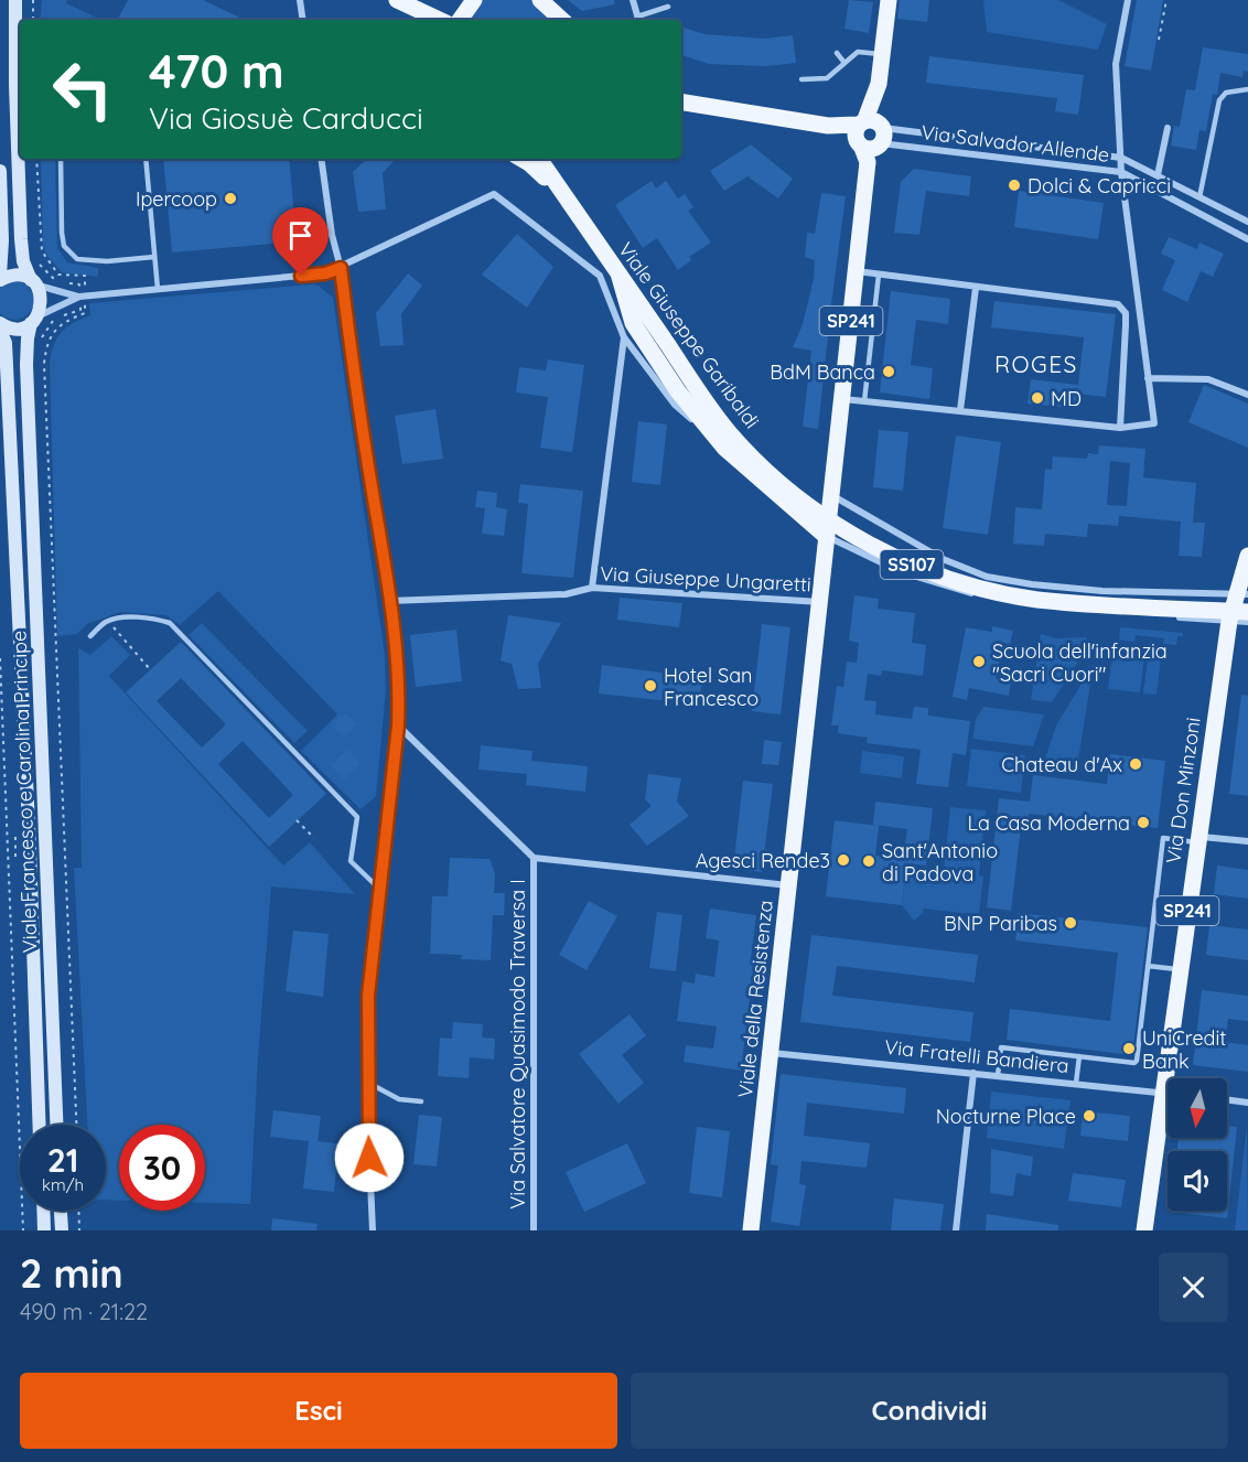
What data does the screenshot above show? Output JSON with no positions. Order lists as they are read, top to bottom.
{
  "streets": {
    "main road": [
      "SP241",
      "Viale Giuseppe Garibaldi",
      "SS107",
      "Via Don Minzoni",
      "Viale della Resistenza"
    ],
    "street": [
      "Via Salvador Allende",
      "Via Giuseppe Ungaretti",
      "Viale Francesco e Carolina Principe",
      "Via Salvatore Quasimodo Traversa I",
      "Via Fratelli Bandiera"
    ]
  },
  "crossings": [
    ["SP241", "Via Don Minzoni"],
    ["SP241", "Viale della Resistenza"],
    ["Via Giuseppe Ungaretti", "Viale della Resistenza"],
    ["Viale della Resistenza", "Via Fratelli Bandiera"]
  ],
  "districts": ["ROGES"],
  "places": [
    "Dolci & Capricci",
    "Ipercoop",
    "BdM Banca",
    "MD",
    "Scuola dell'infanzia \"Sacri Cuori\"",
    "Hotel San Francesco",
    "Chateau d'Ax",
    "La Casa Moderna",
    "Agesci Rende3",
    "Sant'Antonio di Padova",
    "BNP Paribas",
    "UniCredit Bank",
    "Nocturne Place"
  ],
  "north": "bottom",
  "page": {
    "turn": ["470 m", "Via Giosuè Carducci"],
    "speed": "21 km/h",
    "limit": "30",
    "heading": ["2 min", "490 m · 21:22"],
    "buttons": ["Esci", "Condividi"]
  }
}
